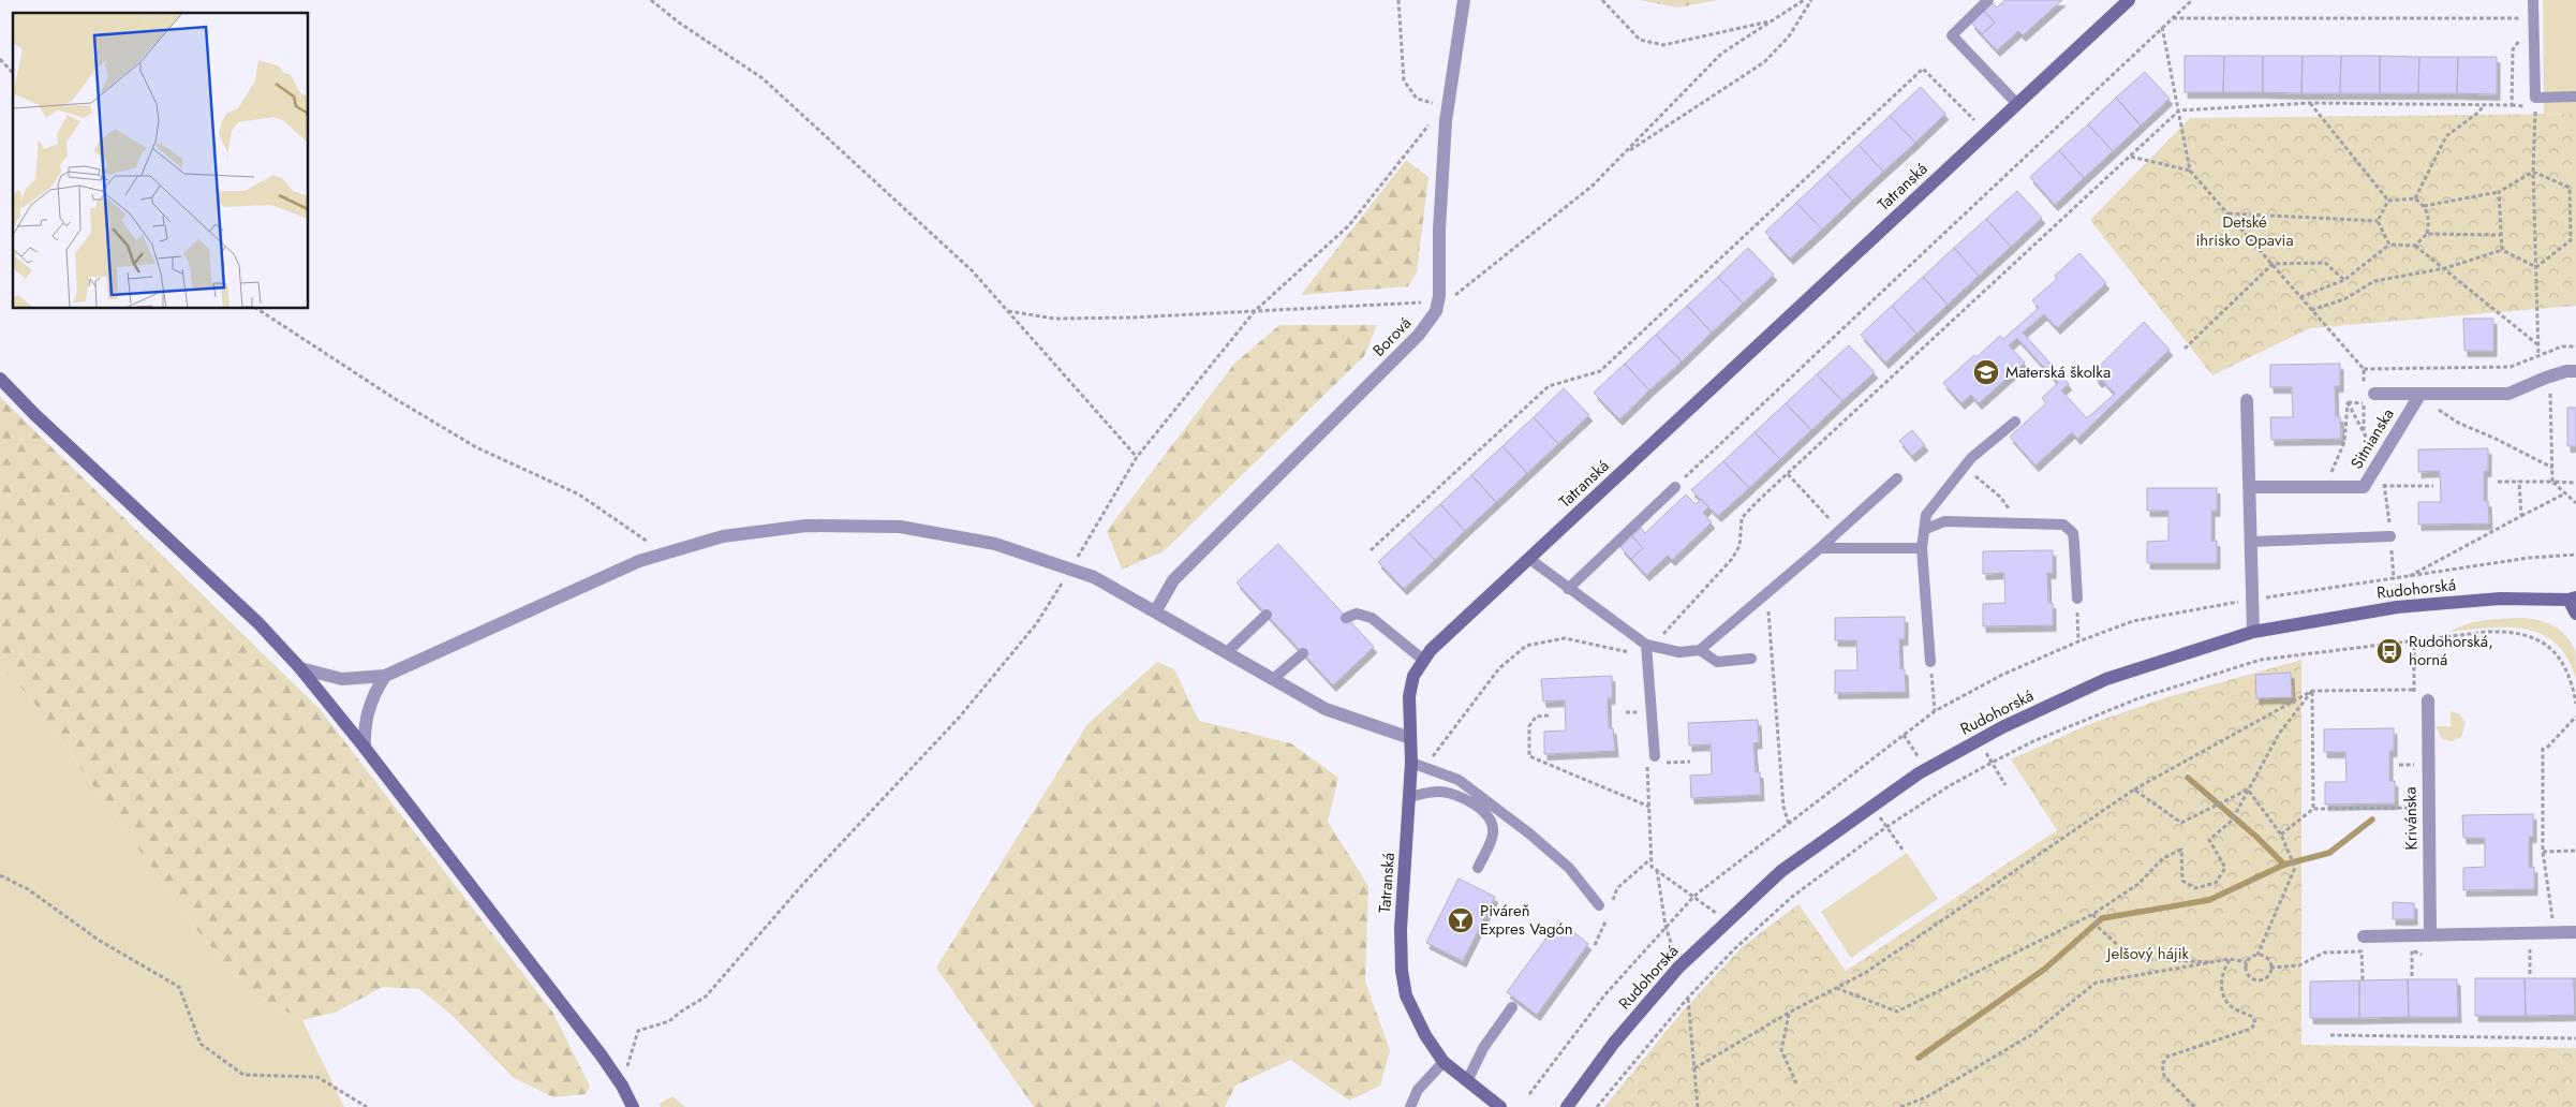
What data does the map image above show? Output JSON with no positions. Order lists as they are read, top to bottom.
{
  "streets": {
    "street": [
      "Tatranská",
      "Borová",
      "Sitnianska",
      "Rudohorská",
      "Krivánska"
    ]
  },
  "parks": ["Detské ihrisko Opavia", "Jelšový hájik"],
  "places": {
    "school or university": ["Materská školka"],
    "bus stop": ["Rudohorská, horná"],
    "bar": ["Piváreň Expres Vagón"]
  }
}
